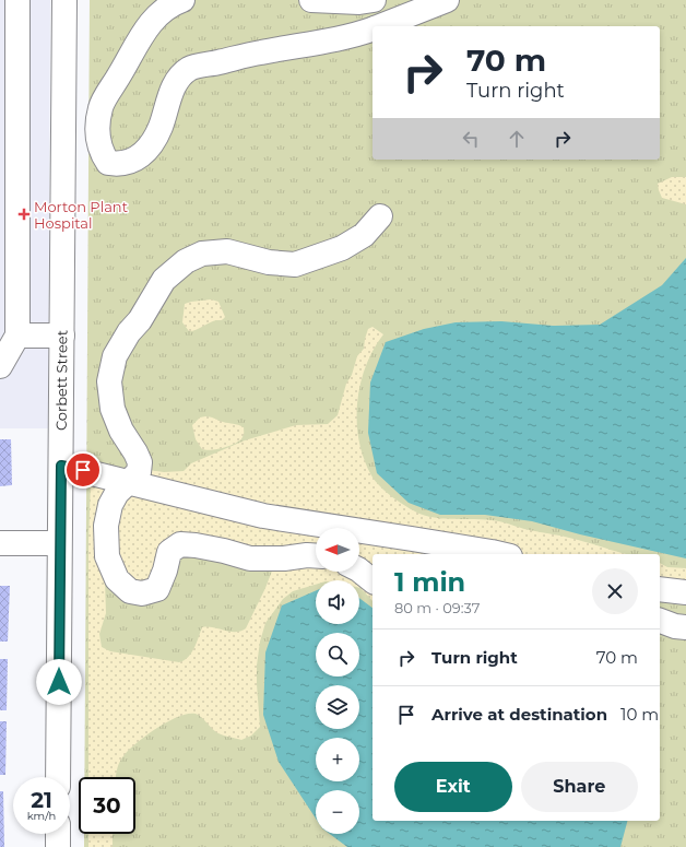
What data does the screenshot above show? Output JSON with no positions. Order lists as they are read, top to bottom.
{
  "streets": {
    "street": ["Corbett Street"]
  },
  "places": {
    "health": ["Morton Plant Hospital"]
  },
  "north": "left",
  "page": {
    "turn": ["70 m", "Turn right"],
    "map_buttons": ["+", "−"],
    "heading": ["1 min", "80 m · 09:37"],
    "list": [
      {
        "name": "Turn right",
        "value": "70 m"
      },
      {
        "name": "Arrive at destination",
        "value": "10 m"
      }
    ],
    "buttons": ["Exit", "Share"],
    "speed": "21 km/h",
    "limit": "30"
  }
}
